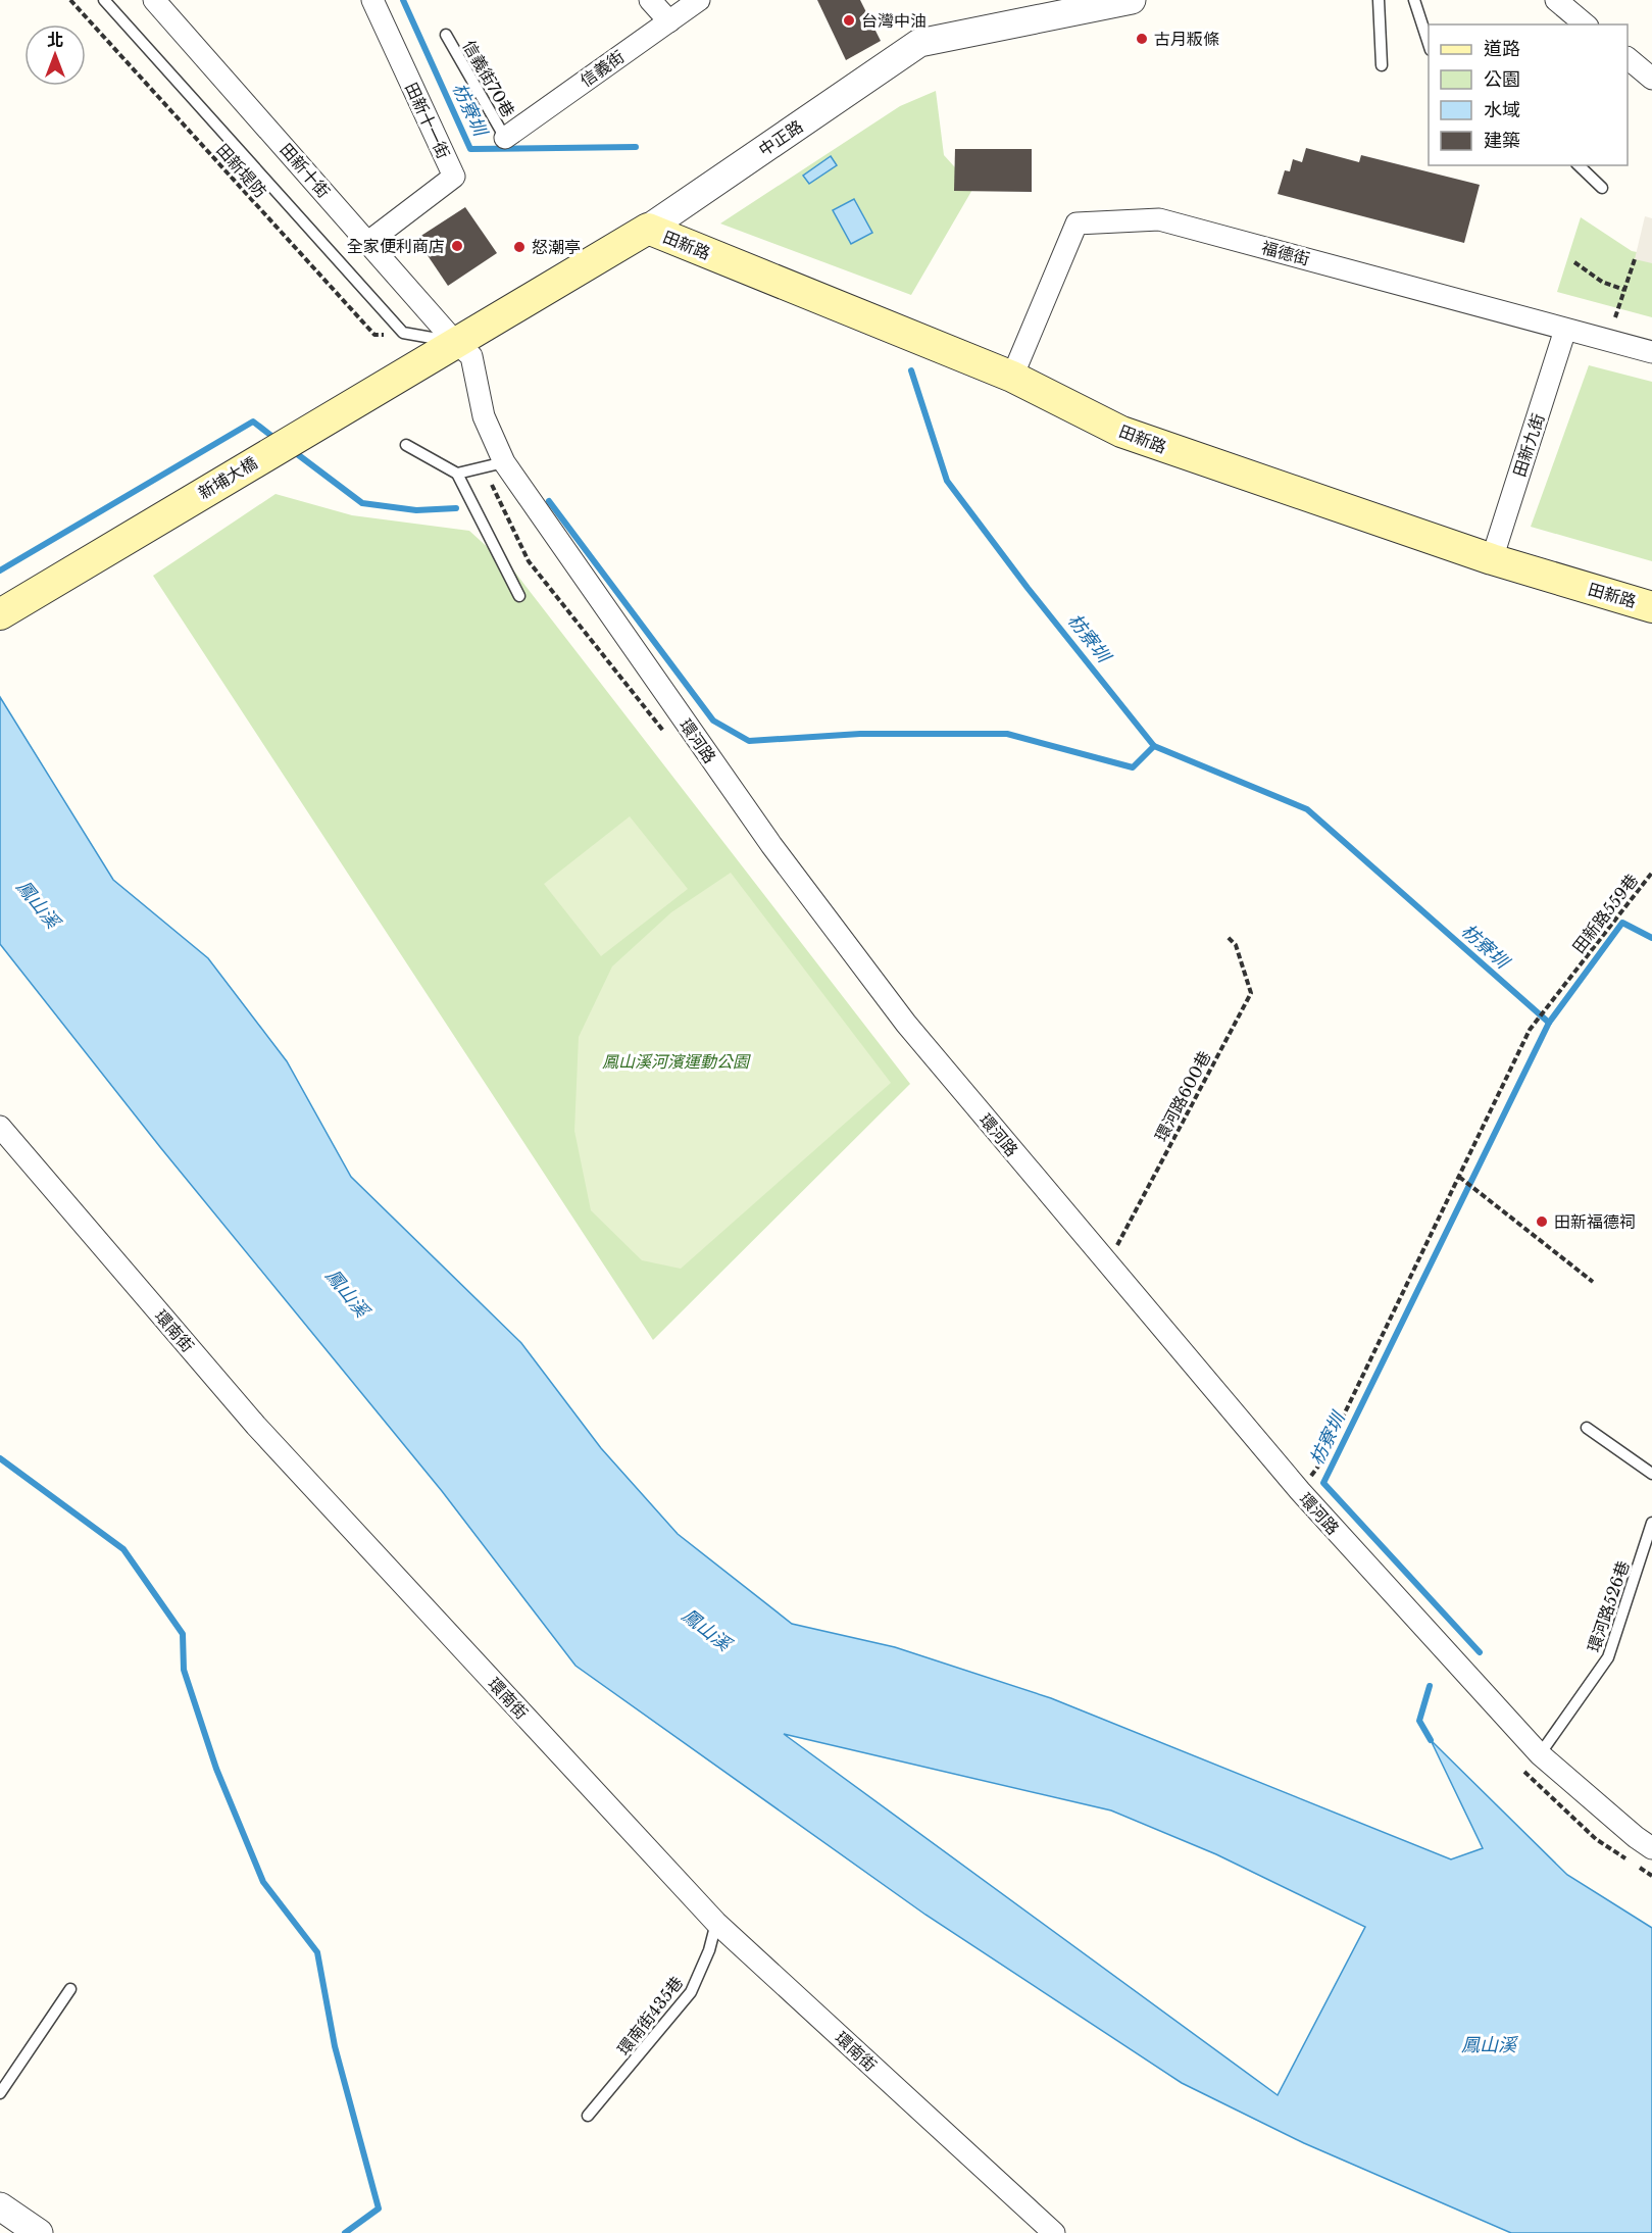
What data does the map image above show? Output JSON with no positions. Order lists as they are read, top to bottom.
{
  "streets": {
    "main road": ["中正路", "田新路", "新埔大橋"],
    "street": [
      "信義街",
      "田新十一街",
      "田新十街",
      "福德街",
      "田新九街",
      "環河路",
      "環南街"
    ],
    "lane": ["信義街70巷", "環河路526巷", "環南街435巷"],
    "path": ["田新堤防", "田新路559巷", "環河路600巷"]
  },
  "crossings": [
    ["信義街", "信義街70巷"],
    ["田新十一街", "田新十街"],
    ["中正路", "田新十街"],
    ["中正路", "田新路"],
    ["中正路", "新埔大橋"],
    ["中正路", "環河路"],
    ["田新十街", "新埔大橋"],
    ["田新十街", "環河路"],
    ["田新路", "福德街"],
    ["田新路", "田新九街"],
    ["福德街", "田新九街"],
    ["新埔大橋", "環河路"],
    ["環河路", "田新路559巷"],
    ["環河路", "環河路600巷"],
    ["環河路", "環河路526巷"],
    ["環南街", "環南街435巷"]
  ],
  "water": ["枋寮圳", "鳳山溪"],
  "parks": ["鳳山溪河濱運動公園"],
  "places": [
    "台灣中油",
    "古月粄條",
    "全家便利商店",
    "怒潮亭",
    "田新福德祠"
  ],
  "legend": [
    "道路",
    "公園",
    "水域",
    "建築"
  ],
  "north": "top"
}
